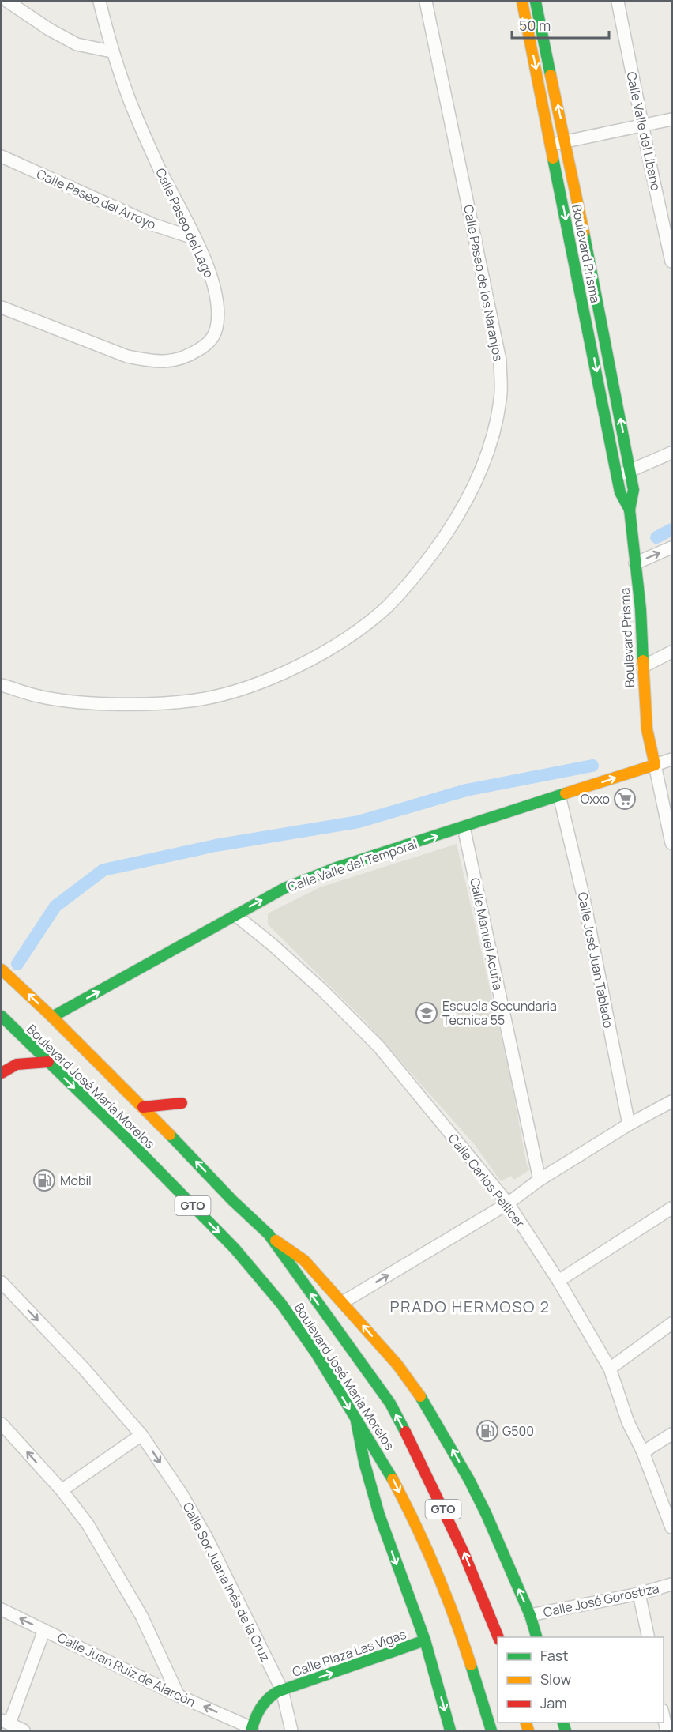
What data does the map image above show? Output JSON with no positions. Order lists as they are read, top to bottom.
{
  "streets": {
    "street": [
      "Calle Valle del Líbano",
      "Calle Paseo del Arroyo",
      "Calle Paseo del Lago",
      "Boulevard Prisma",
      "Calle Paseo de los Naranjos",
      "Calle Valle del Temporal",
      "Calle Manuel Acuña",
      "Calle José Juan Tablado",
      "Boulevard José María Morelos",
      "Calle Carlos Pellicer",
      "GTO",
      "Calle Sor Juana Inés de la Cruz",
      "Calle José Gorostiza",
      "Calle Plaza Las Vigas",
      "Calle Juan Ruiz de Alarcón"
    ]
  },
  "crossings": [
    ["Calle Paseo del Arroyo", "Calle Paseo del Lago"],
    ["Boulevard Prisma", "Calle Valle del Temporal"],
    ["Calle Valle del Temporal", "Calle Manuel Acuña"],
    ["Calle Valle del Temporal", "Calle José Juan Tablado"],
    ["Calle Valle del Temporal", "Boulevard José María Morelos"],
    ["Calle Valle del Temporal", "Calle Carlos Pellicer"],
    ["Calle Sor Juana Inés de la Cruz", "Calle Plaza Las Vigas"],
    ["Calle Plaza Las Vigas", "Calle Juan Ruiz de Alarcón"]
  ],
  "one_way": ["Calle Valle del Temporal", "Calle Plaza Las Vigas", "Calle Juan Ruiz de Alarcón"],
  "districts": ["PRADO HERMOSO 2"],
  "places": {
    "supermarket": ["Oxxo"],
    "school or university": ["Escuela Secundaria Técnica 55"],
    "fuel station": ["Mobil", "G500"]
  },
  "legend": ["Fast", "Slow", "Jam"],
  "scale_bar": "50 m"
}
